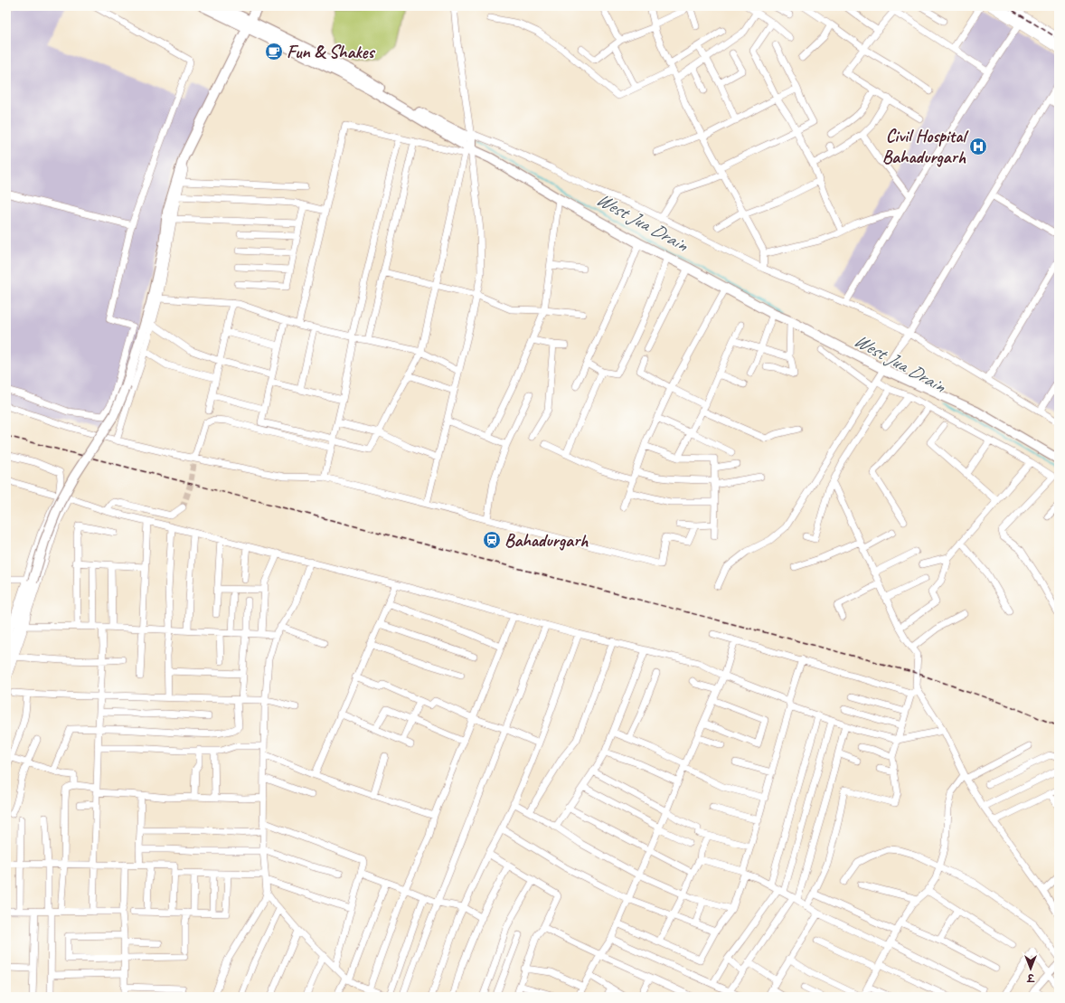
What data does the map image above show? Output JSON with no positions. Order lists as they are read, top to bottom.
{
  "water": ["West Jua Drain"],
  "places": {
    "cafe": ["Fun & Shakes"],
    "hospital": ["Civil Hospital Bahadurgarh"],
    "station": ["Bahadurgarh"]
  },
  "north": "bottom"
}
